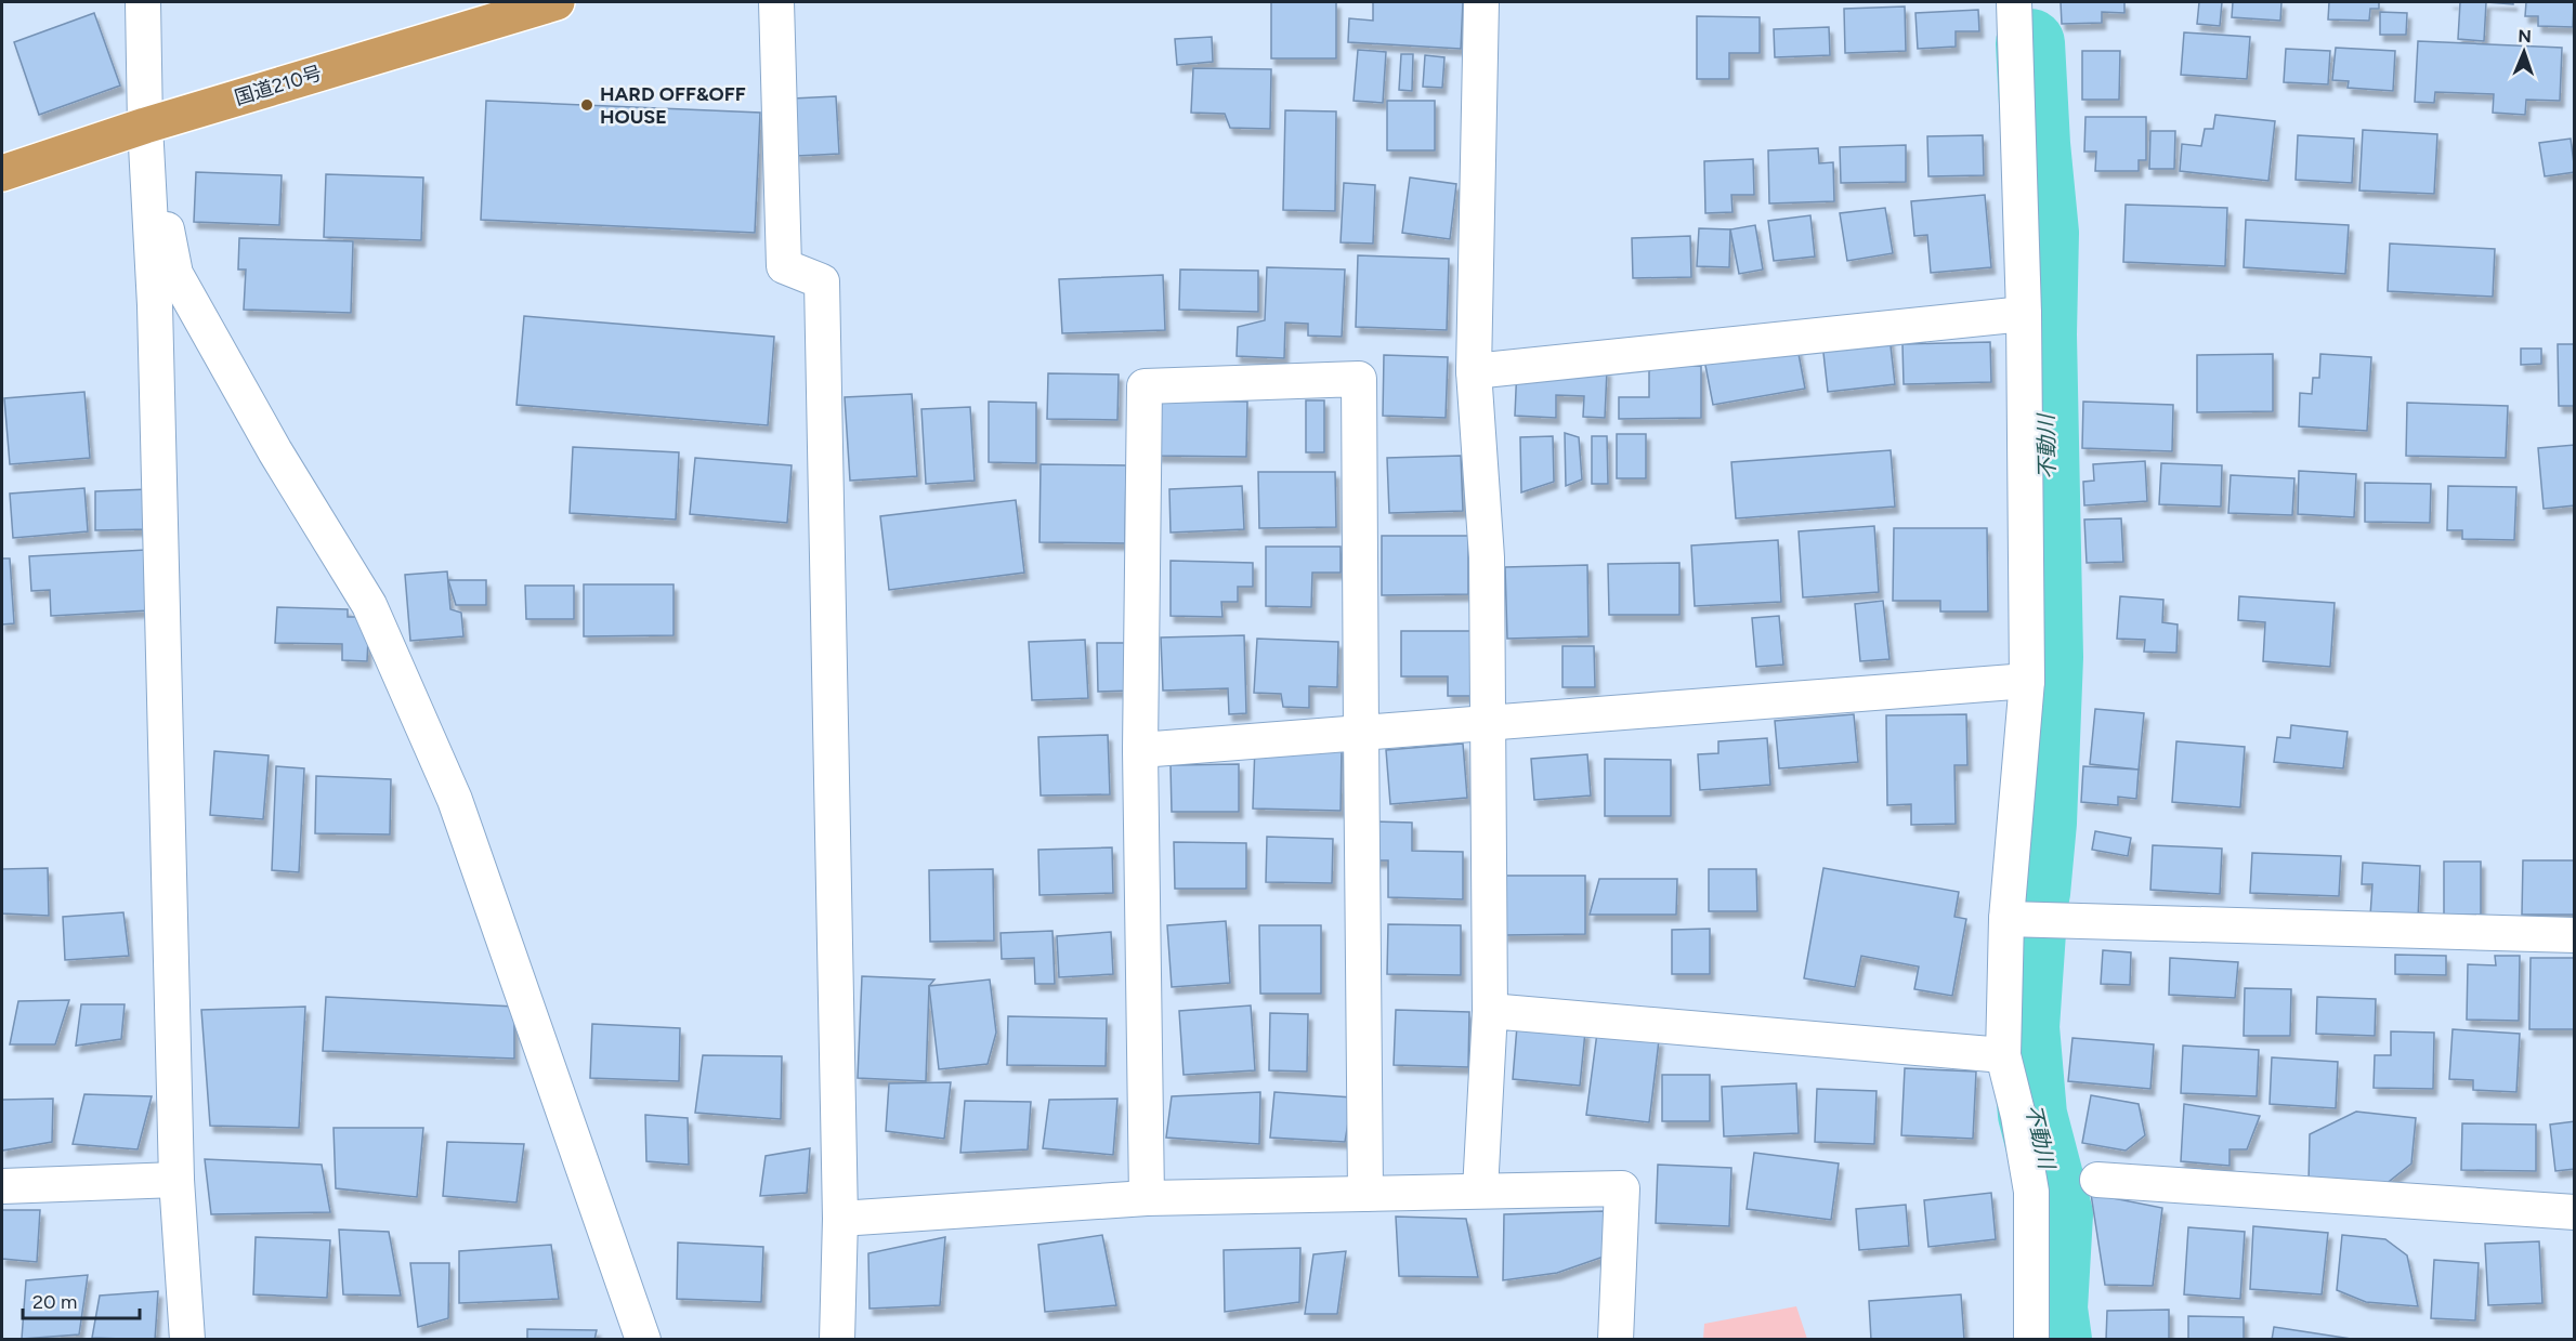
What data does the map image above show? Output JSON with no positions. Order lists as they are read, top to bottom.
{
  "streets": {
    "highway": ["国道210号"]
  },
  "water": ["不動川"],
  "places": ["HARD OFF&OFF HOUSE"],
  "scale_bar": "20 m",
  "north": "top"
}
